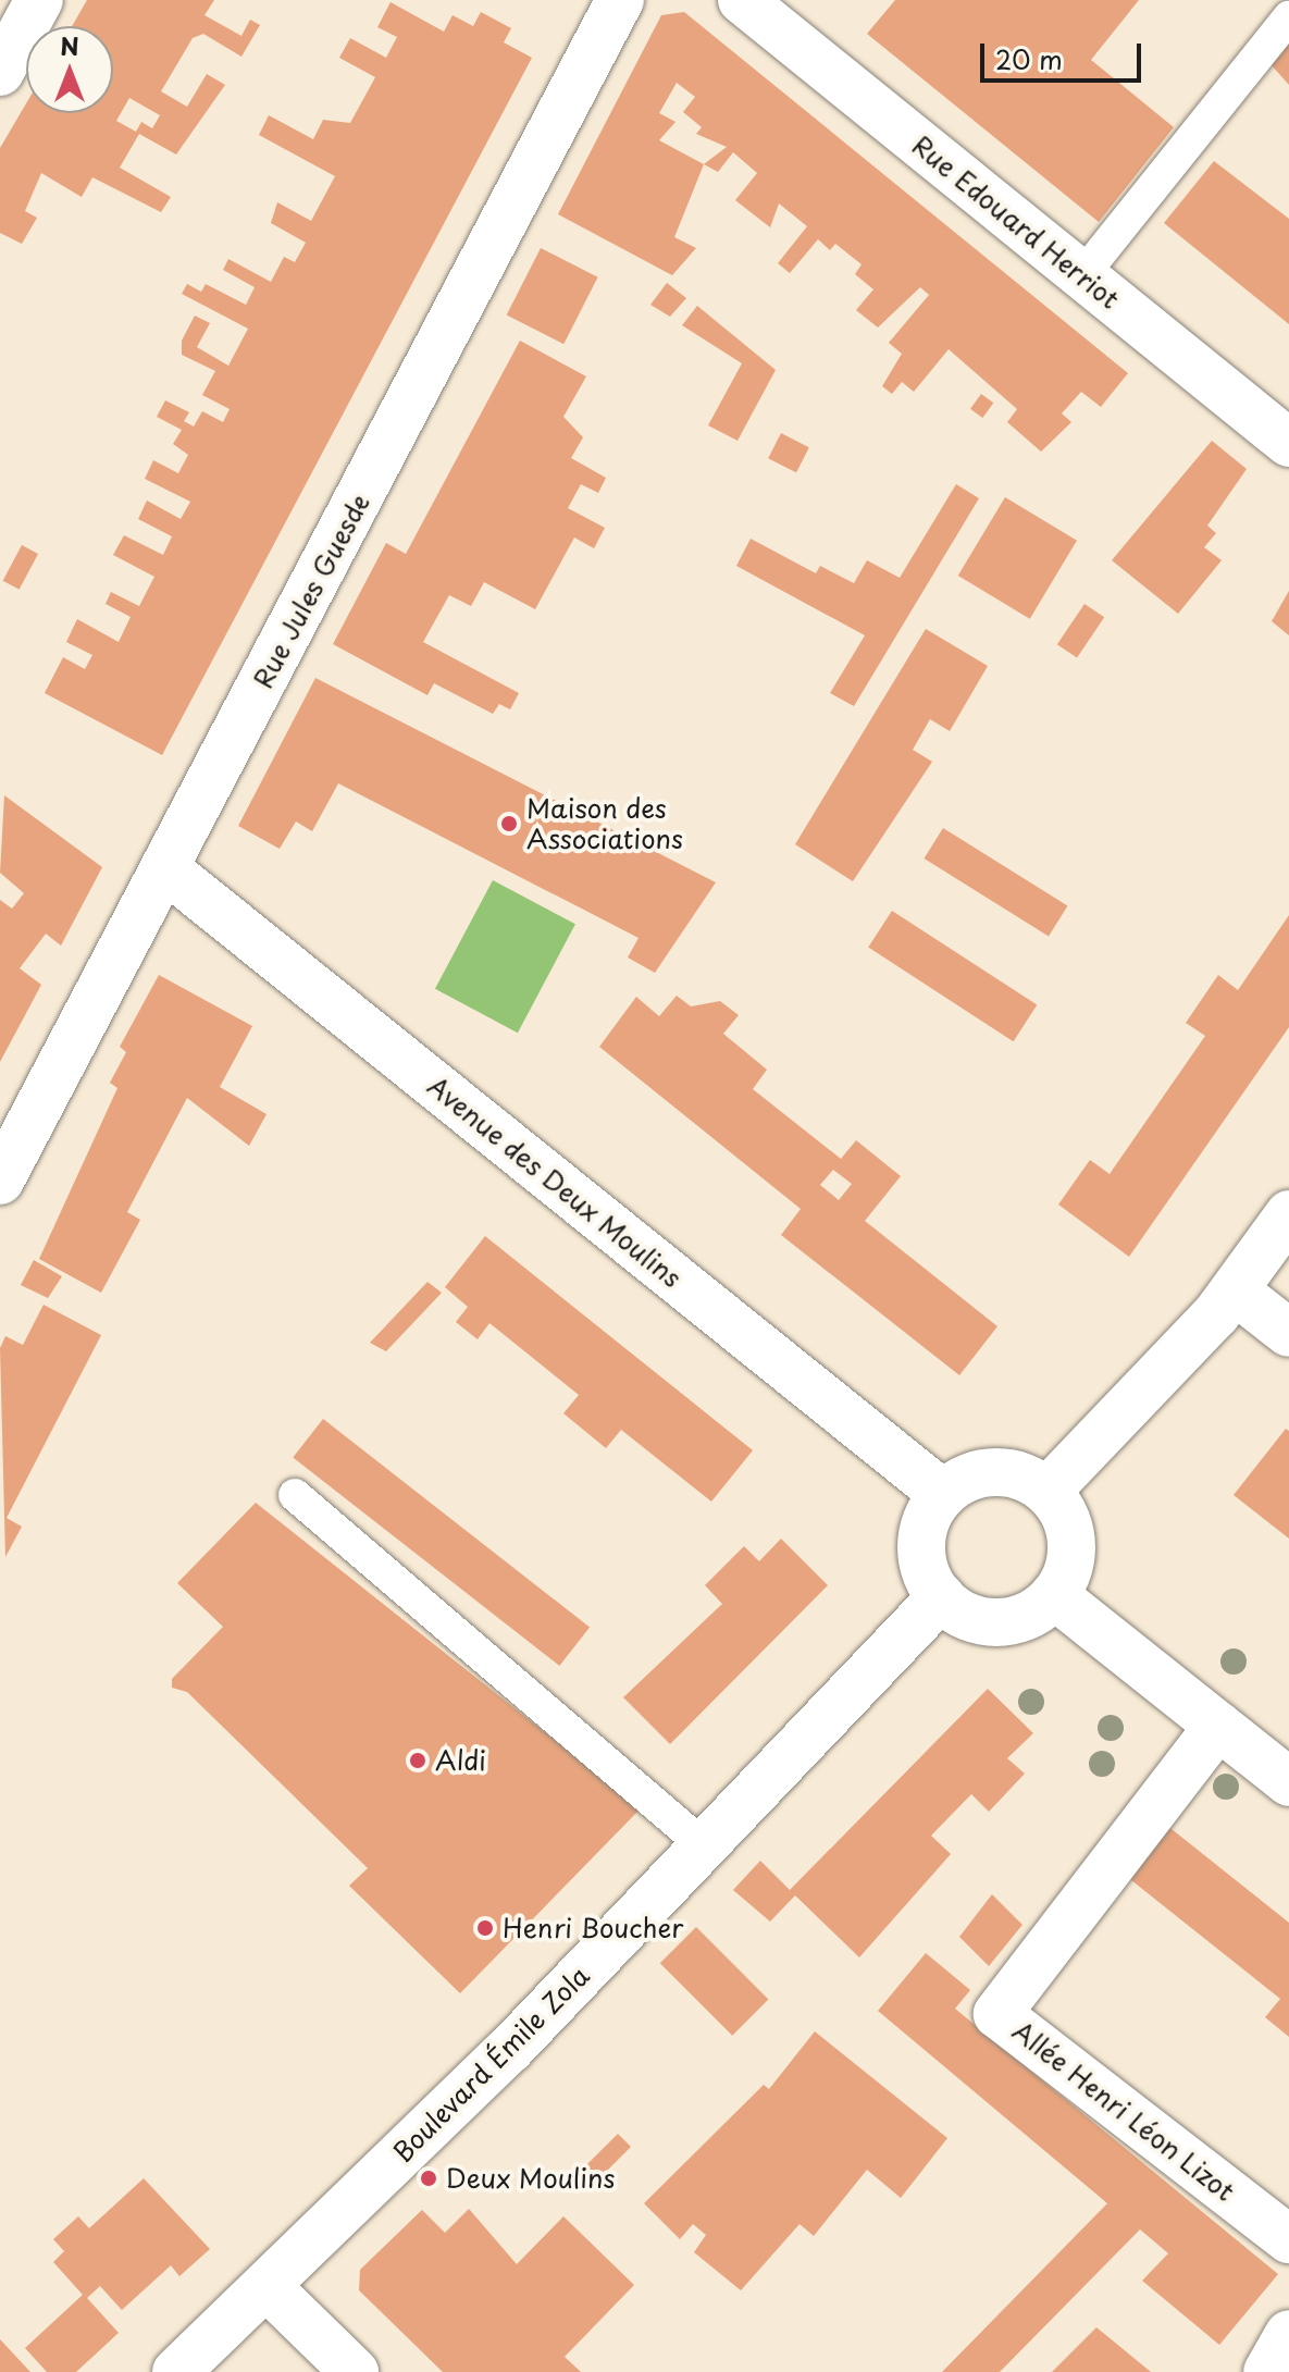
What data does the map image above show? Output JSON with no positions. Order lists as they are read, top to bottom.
{
  "streets": {
    "street": [
      "Rue Edouard Herriot",
      "Rue Jules Guesde",
      "Avenue des Deux Moulins",
      "Boulevard Émile Zola",
      "Allée Henri Léon Lizot"
    ]
  },
  "crossings": [
    ["Rue Jules Guesde", "Avenue des Deux Moulins"],
    ["Avenue des Deux Moulins", "Boulevard Émile Zola"]
  ],
  "places": [
    "Maison des Associations",
    "Aldi",
    "Henri Boucher",
    "Deux Moulins"
  ],
  "scale_bar": "20 m",
  "north": "top"
}
